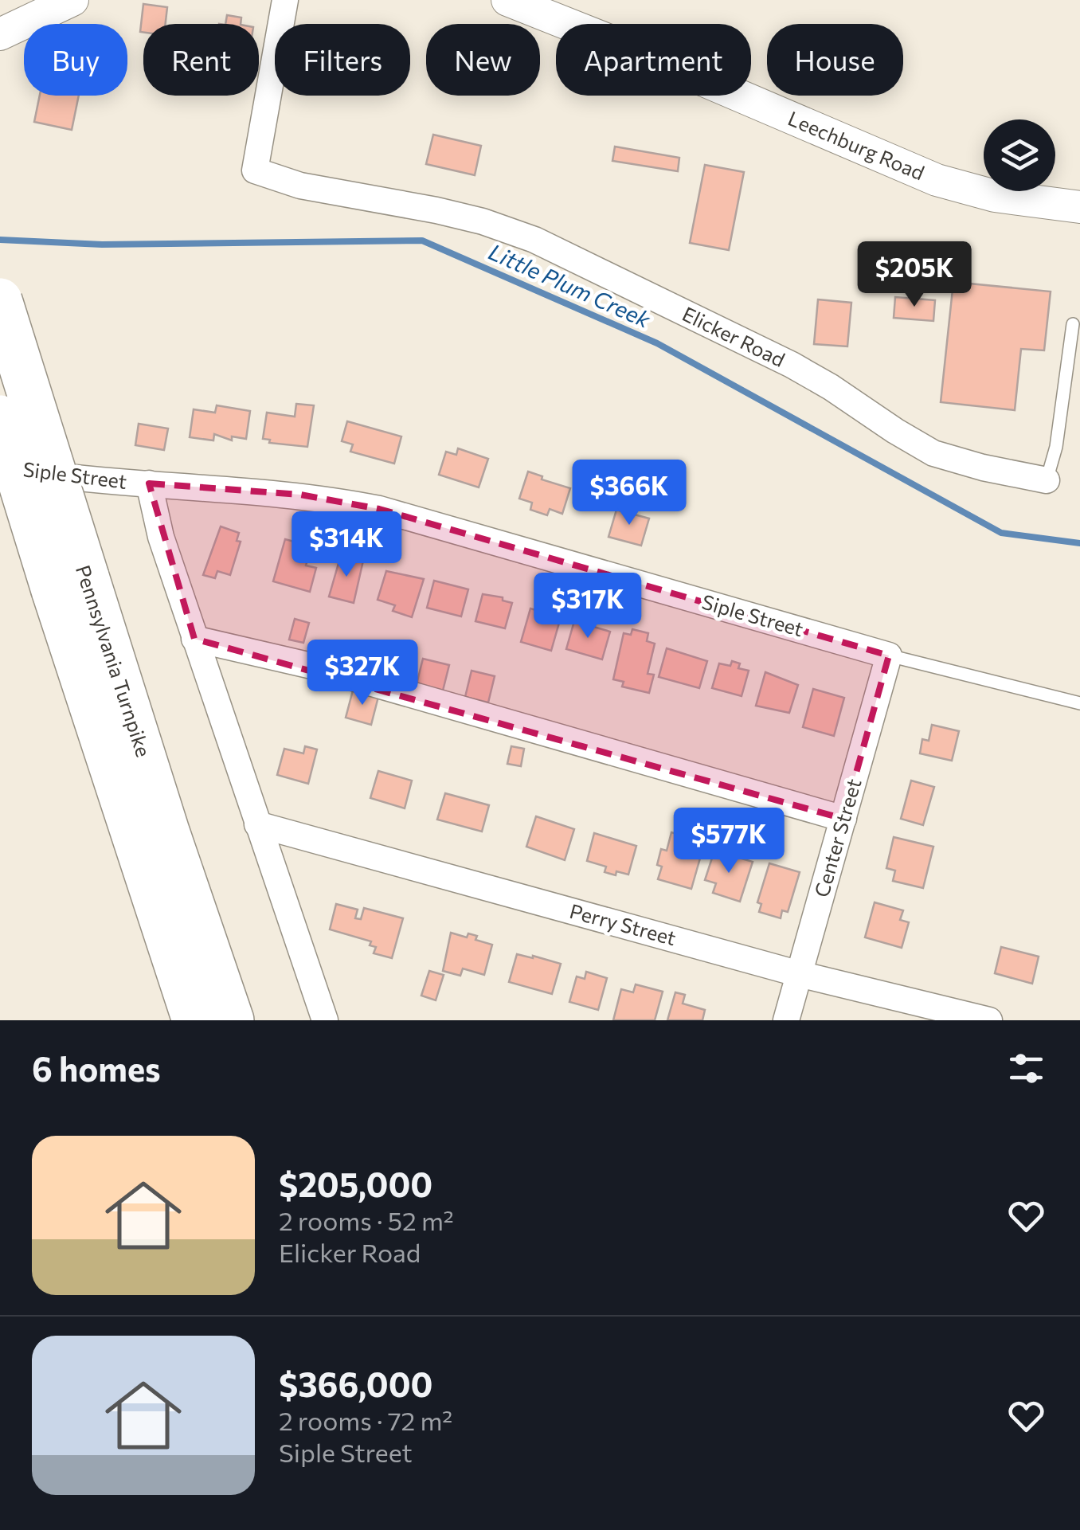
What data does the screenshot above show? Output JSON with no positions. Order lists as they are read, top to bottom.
{
  "streets": {
    "highway": ["Pennsylvania Turnpike"],
    "street": [
      "Leechburg Road",
      "Elicker Road",
      "Siple Street",
      "Center Street",
      "Perry Street"
    ]
  },
  "crossings": [
    ["Siple Street", "Center Street"],
    ["Siple Street", "Perry Street"],
    ["Center Street", "Perry Street"]
  ],
  "water": ["Little Plum Creek"],
  "page": {
    "chip": [
      "Buy",
      "Rent",
      "Filters",
      "New",
      "Apartment",
      "House"
    ],
    "price": [
      "$205K",
      "$366K",
      "$314K",
      "$317K",
      "$327K",
      "$577K"
    ],
    "heading": "6 homes",
    "list": [
      {
        "name": "$205,000",
        "note": "2 rooms · 52 m² · Elicker Road"
      },
      {
        "name": "$366,000",
        "note": "2 rooms · 72 m² · Siple Street"
      }
    ]
  }
}
